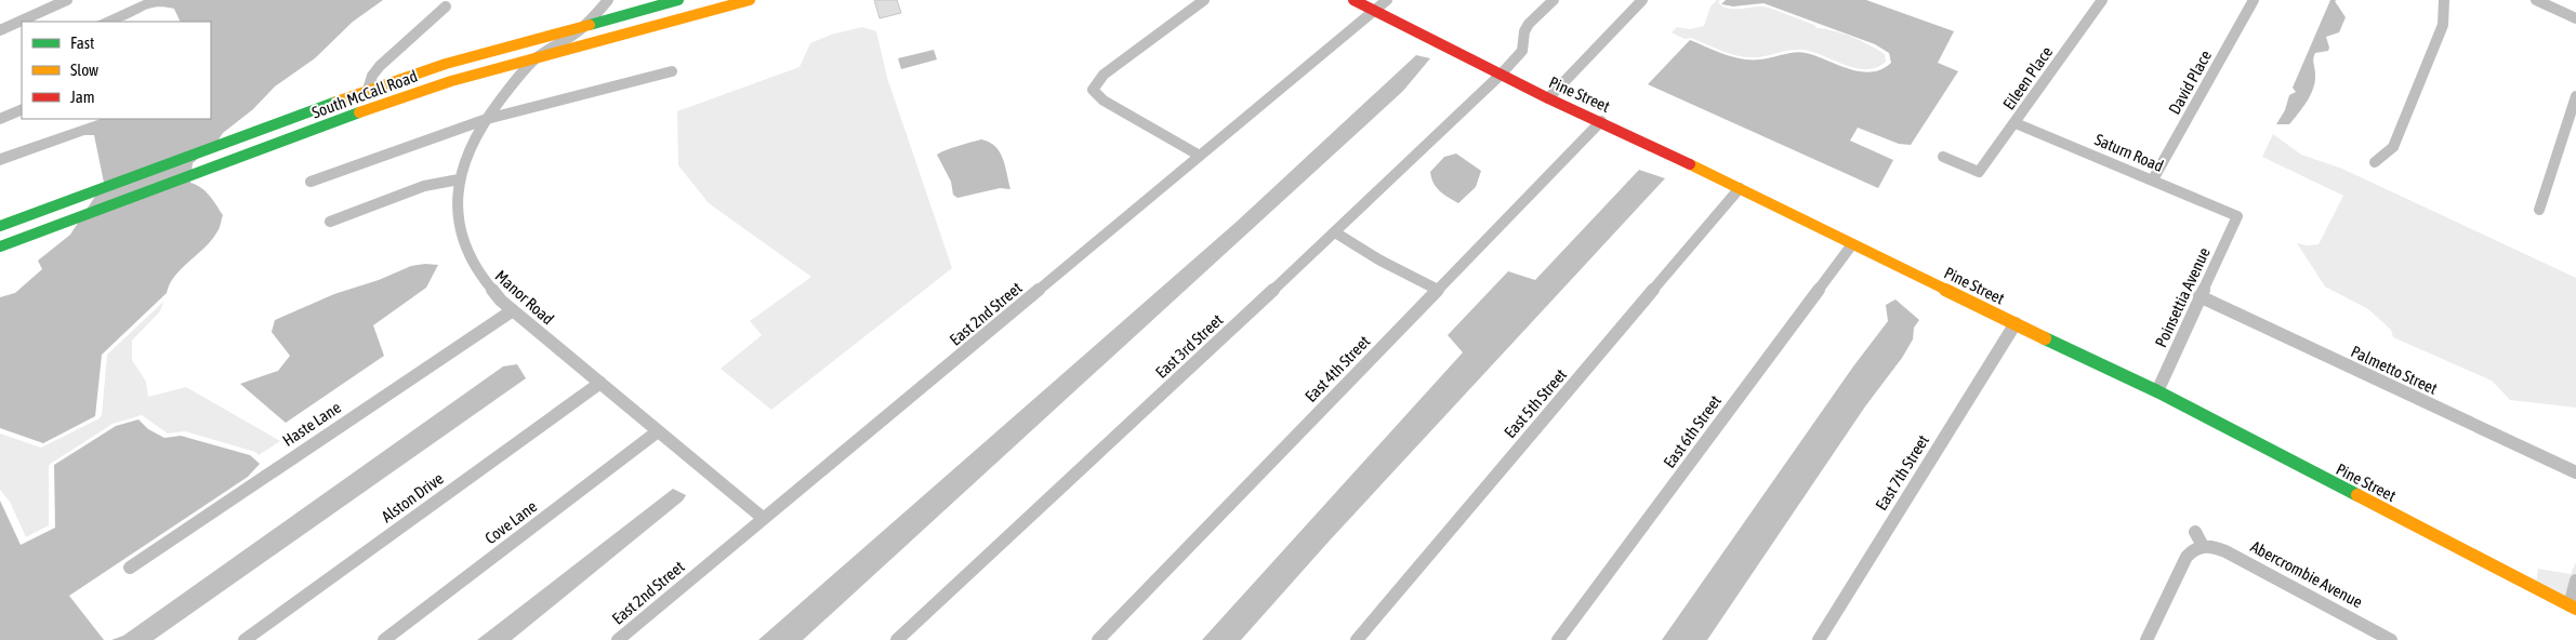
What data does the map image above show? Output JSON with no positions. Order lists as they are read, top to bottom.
{
  "streets": {
    "main road": ["South McCall Road", "Pine Street"],
    "street": [
      "Eileen Place",
      "David Place",
      "Saturn Road",
      "Manor Road",
      "Poinsettia Avenue",
      "East 2nd Street",
      "East 3rd Street",
      "East 4th Street",
      "Palmetto Street",
      "East 5th Street",
      "Haste Lane",
      "East 6th Street",
      "East 7th Street",
      "Alston Drive",
      "Cove Lane",
      "Abercrombie Avenue"
    ]
  },
  "crossings": [
    ["Eileen Place", "Saturn Road"],
    ["David Place", "Saturn Road"],
    ["South McCall Road", "Manor Road"],
    ["Pine Street", "Poinsettia Avenue"],
    ["Pine Street", "East 2nd Street"],
    ["Pine Street", "East 3rd Street"],
    ["Pine Street", "East 4th Street"],
    ["Pine Street", "East 5th Street"],
    ["Pine Street", "East 6th Street"],
    ["Pine Street", "East 7th Street"],
    ["Saturn Road", "Poinsettia Avenue"],
    ["Manor Road", "East 2nd Street"],
    ["Manor Road", "Haste Lane"],
    ["Manor Road", "Alston Drive"],
    ["Manor Road", "Cove Lane"],
    ["Poinsettia Avenue", "Palmetto Street"]
  ],
  "legend": ["Fast", "Slow", "Jam"]
}
